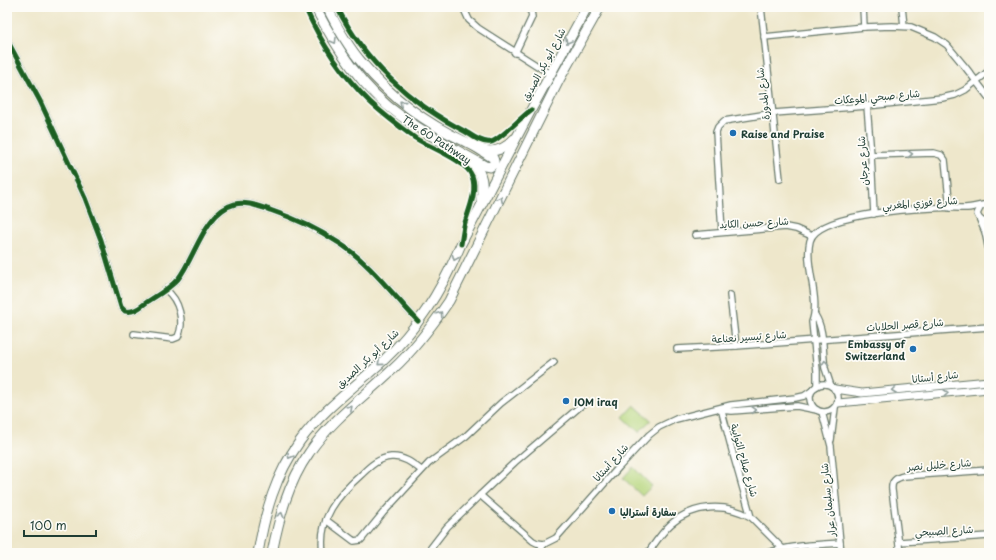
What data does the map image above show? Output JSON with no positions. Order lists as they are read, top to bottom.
{
  "streets": {
    "main road": ["شارع أبو بكر الصديق"],
    "street": [
      "شارع المدورة",
      "شارع صبحي الموعكات",
      "شارع عرجان",
      "شارع فوزي المغربي",
      "شارع حسن الكايد",
      "شارع قصر الحلابات",
      "شارع تيسير نعناعة",
      "شارع أستانا",
      "شارع صلاح الثوايبة",
      "شارع خليل نصر",
      "شارع سليمان عرار",
      "شارع الصبيحي"
    ],
    "cycle path": ["The 60 Pathway"]
  },
  "crossings": [
    ["شارع المدورة", "شارع صبحي الموعكات"],
    ["شارع صبحي الموعكات", "شارع عرجان"],
    ["شارع صبحي الموعكات", "شارع حسن الكايد"],
    ["شارع عرجان", "شارع فوزي المغربي"],
    ["شارع قصر الحلابات", "شارع تيسير نعناعة"],
    ["شارع أستانا", "شارع صلاح الثوايبة"],
    ["شارع أستانا", "شارع سليمان عرار"],
    ["شارع خليل نصر", "شارع الصبيحي"]
  ],
  "places": [
    "Raise and Praise",
    "Embassy of Switzerland",
    "IOM iraq",
    "سفارة أستراليا"
  ],
  "scale_bar": "100 m"
}
